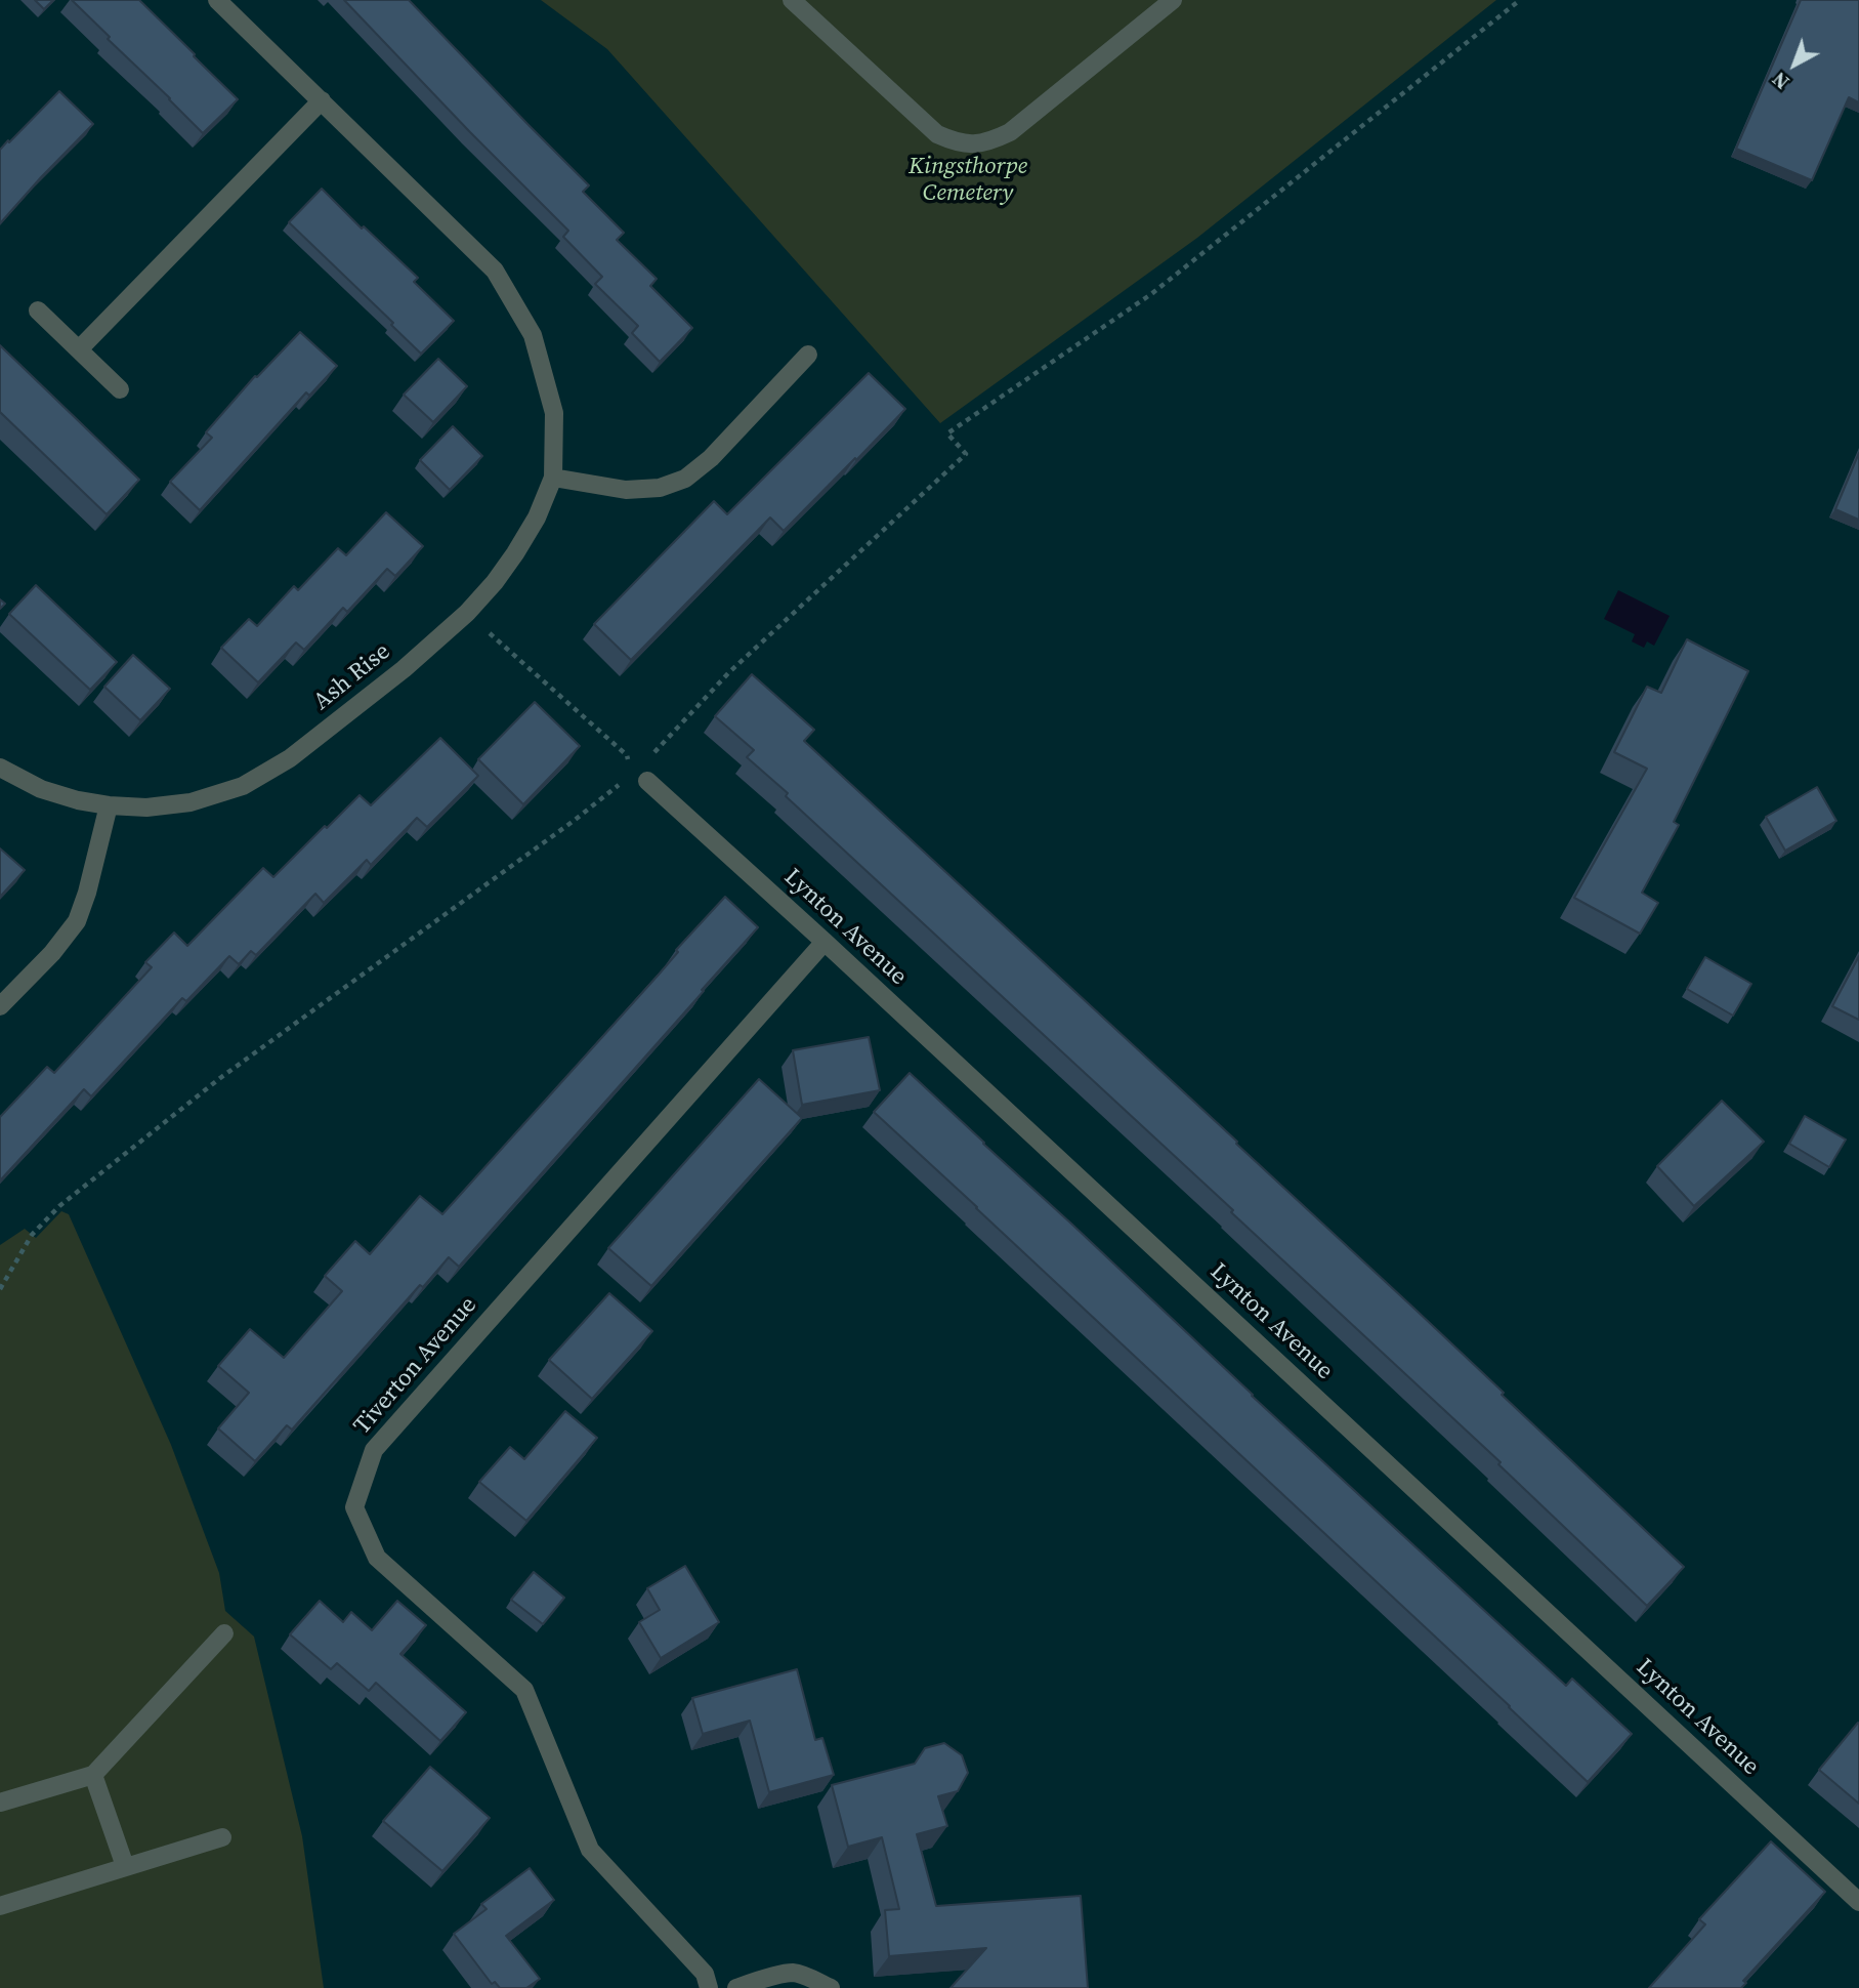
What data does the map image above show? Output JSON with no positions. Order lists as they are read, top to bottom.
{
  "streets": {
    "street": ["Ash Rise", "Lynton Avenue", "Tiverton Avenue"]
  },
  "crossings": [
    ["Lynton Avenue", "Tiverton Avenue"]
  ],
  "parks": ["Kingsthorpe Cemetery"],
  "north": "bottom left"
}
